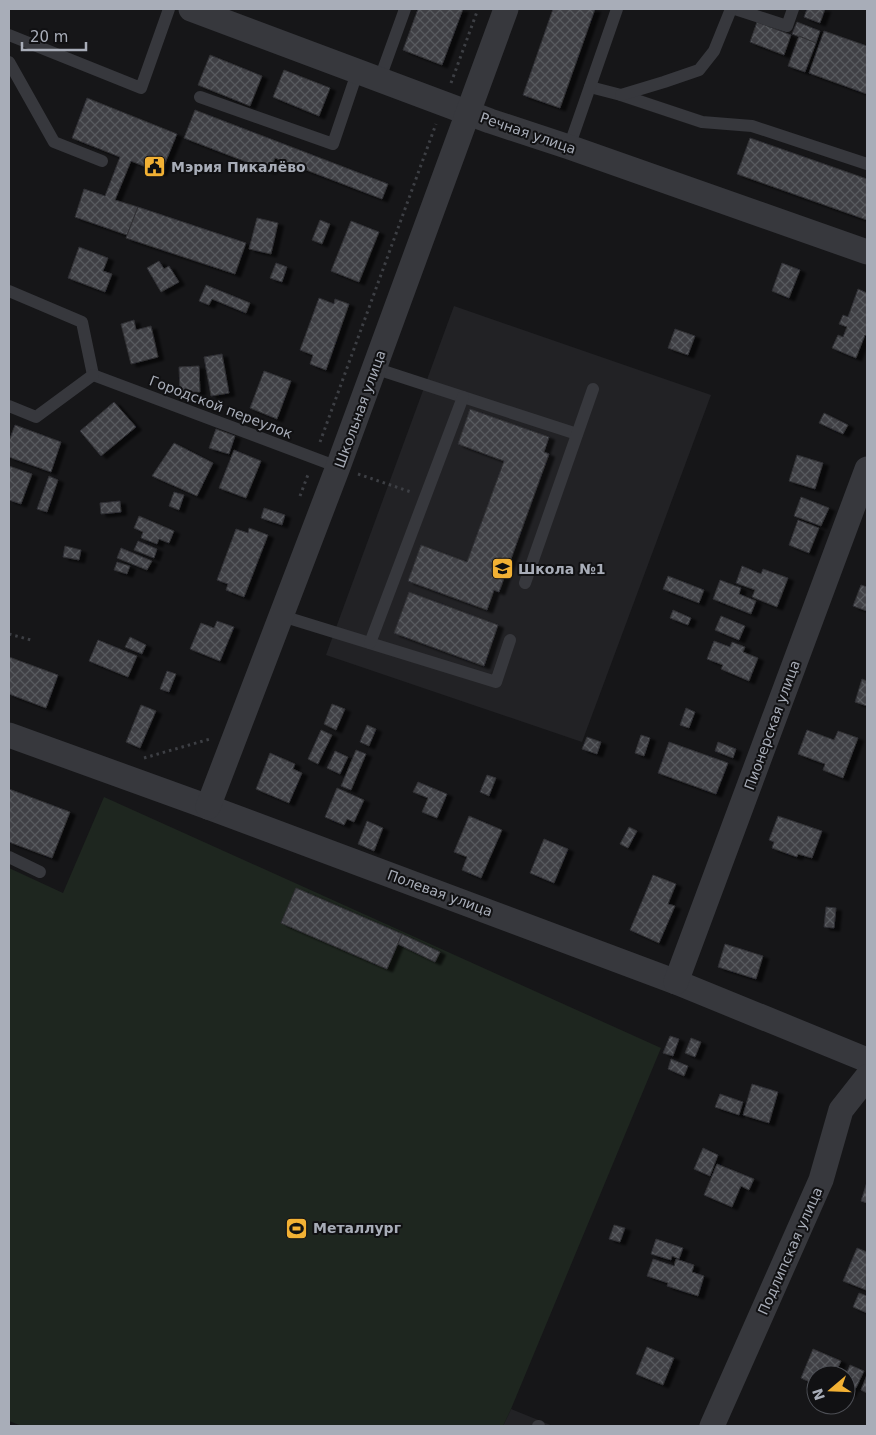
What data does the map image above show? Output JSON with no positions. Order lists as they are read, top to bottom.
{
  "streets": {
    "street": [
      "Речная улица",
      "Школьная улица",
      "Пионерская улица",
      "Полевая улица",
      "Подлипская улица"
    ],
    "lane": ["Городской переулок"]
  },
  "crossings": [
    ["Речная улица", "Школьная улица"],
    ["Городской переулок", "Школьная улица"],
    ["Школьная улица", "Полевая улица"],
    ["Пионерская улица", "Полевая улица"]
  ],
  "places": {
    "public building": ["Мэрия Пикалёво"],
    "school or university": ["Школа №1"],
    "sports": ["Металлург"]
  },
  "scale_bar": "20 m",
  "north": "left"
}
